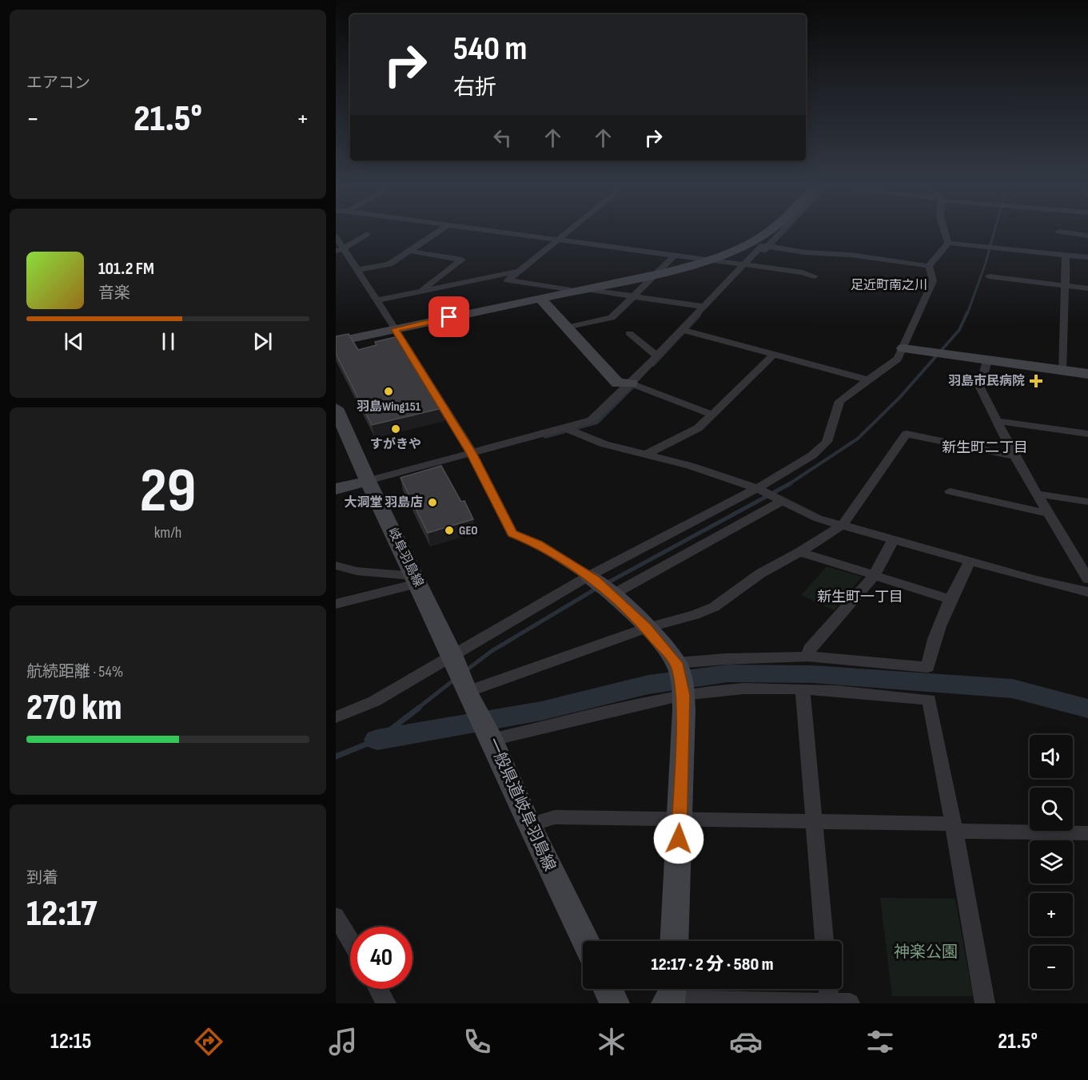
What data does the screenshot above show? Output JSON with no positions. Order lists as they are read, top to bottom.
{
  "streets": {
    "street": ["岐阜羽島線", "一般県道岐阜羽島線"]
  },
  "crossings": [
    ["岐阜羽島線", "一般県道岐阜羽島線"]
  ],
  "districts": ["足近町南之川", "新生町二丁目", "新生町一丁目"],
  "parks": ["神楽公園"],
  "places": {
    "health": ["羽島市民病院"],
    "other": [
      "羽島Wing151",
      "すがきや",
      "大洞堂 羽島店",
      "GEO"
    ]
  },
  "page": {
    "tile": [
      "エアコン",
      ["29", "km/h"],
      ["航続距離 · 54%", "270 km"],
      ["到着", "12:17"]
    ],
    "turn": ["540 m", "右折"],
    "heat": ["−", "21.5°", "+"],
    "song": ["101.2 FM", "音楽"],
    "map_buttons": ["+", "−"],
    "limit": "40",
    "trip": "12:17 · 2 分 · 580 m",
    "tabs": ["12:15", "21.5°"]
  }
}
